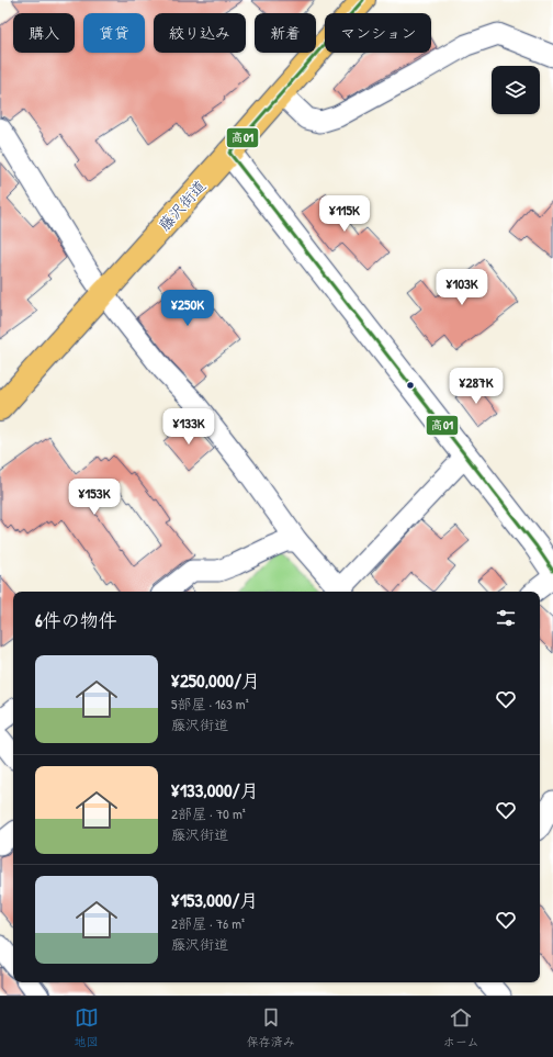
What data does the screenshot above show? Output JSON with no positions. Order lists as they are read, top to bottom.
{
  "streets": {
    "highway": ["藤沢街道"]
  },
  "lines": ["transit line 高01"],
  "page": {
    "chip": [
      "購入",
      "賃貸",
      "絞り込み",
      "新着",
      "マンション"
    ],
    "price": [
      "¥115K",
      "¥103K",
      "¥250K",
      "¥287K",
      "¥133K",
      "¥153K"
    ],
    "heading": "6件の物件",
    "list": [
      {
        "name": "¥250,000/月",
        "note": "5部屋 · 163 m² · 藤沢街道"
      },
      {
        "name": "¥133,000/月",
        "note": "2部屋 · 70 m² · 藤沢街道"
      },
      {
        "name": "¥153,000/月",
        "note": "2部屋 · 76 m² · 藤沢街道"
      }
    ],
    "tabs": ["地図", "保存済み", "ホーム"]
  }
}
